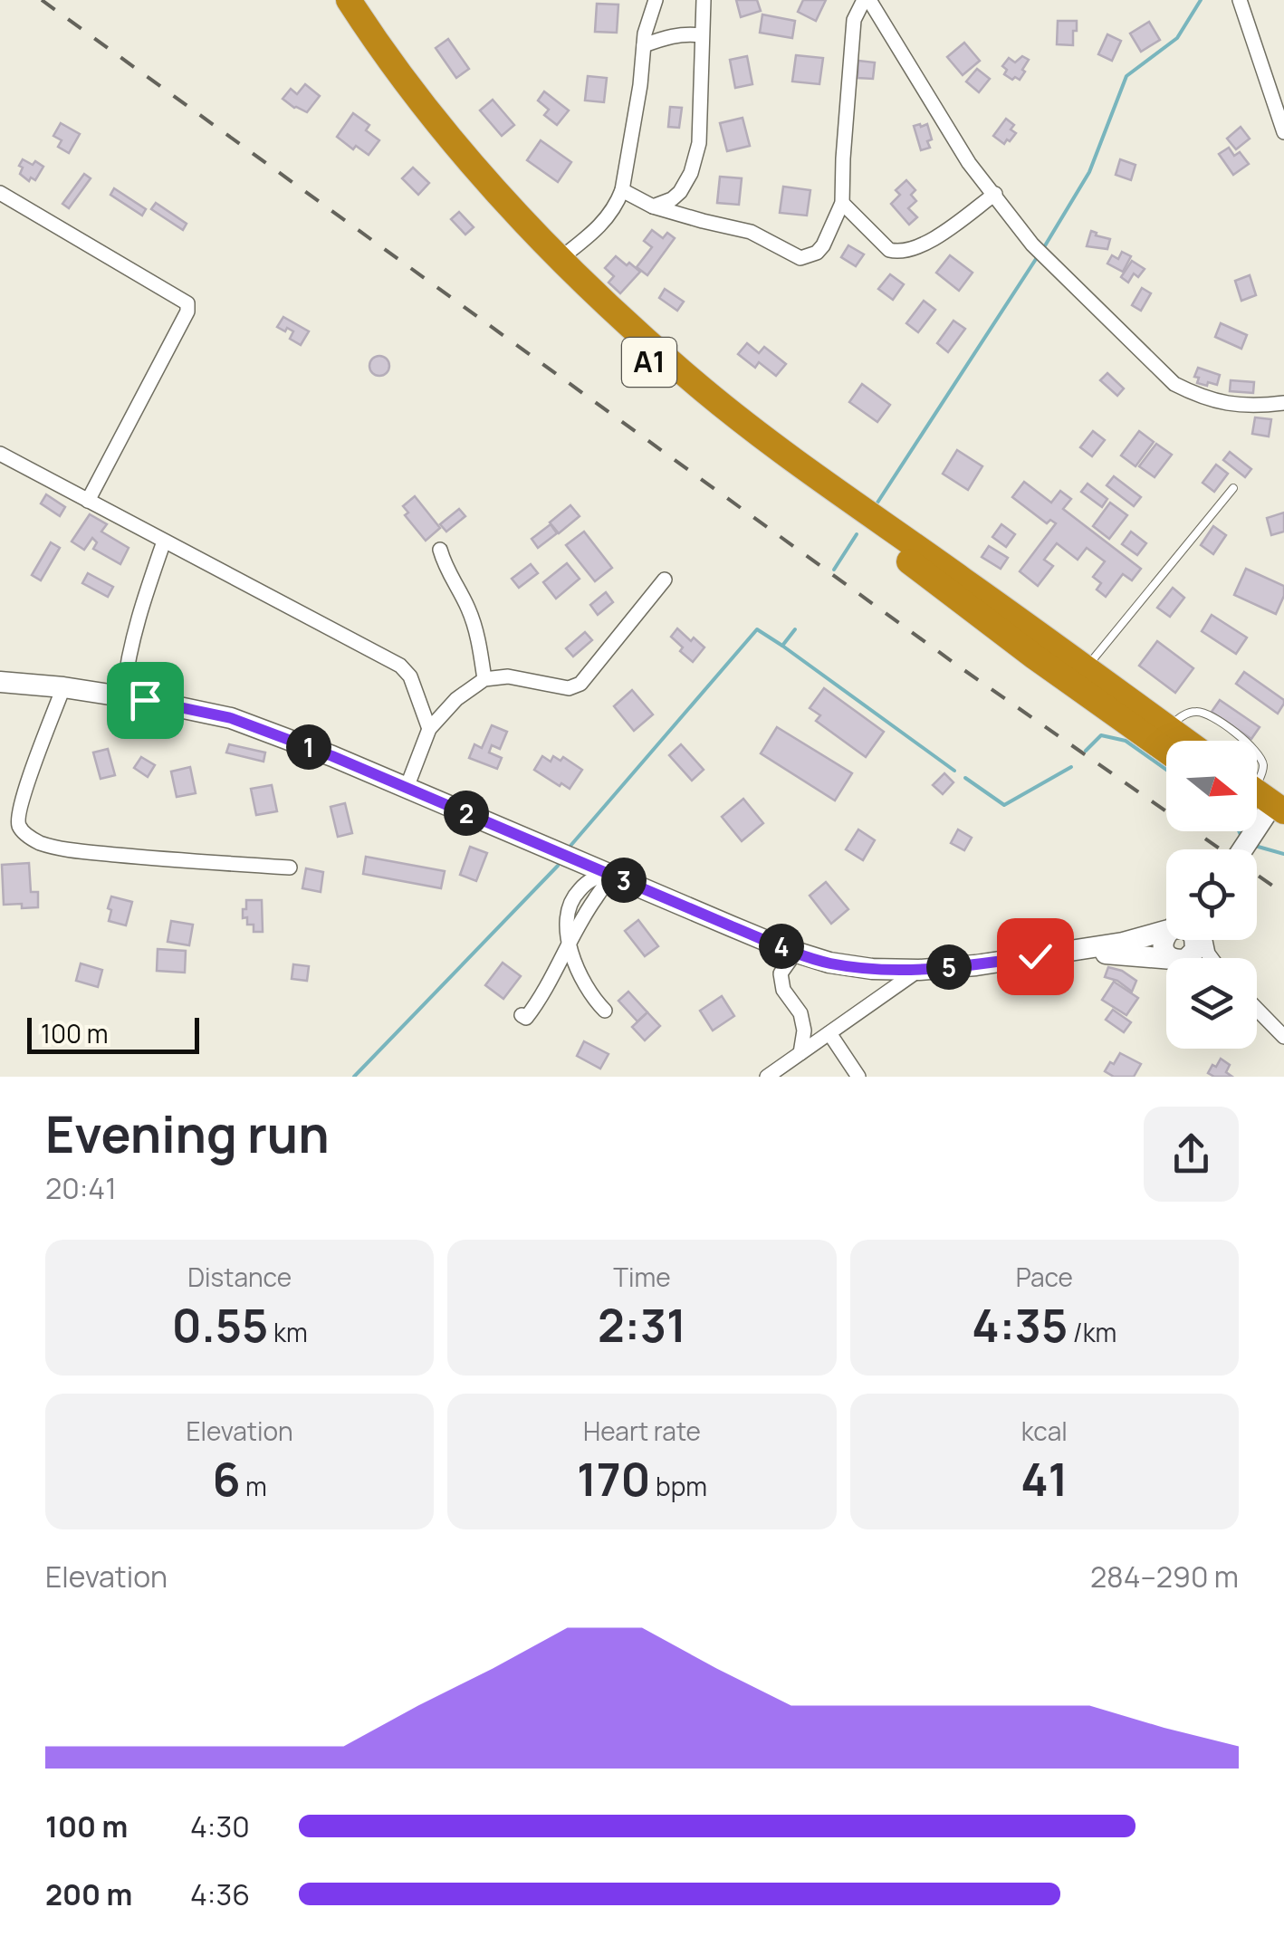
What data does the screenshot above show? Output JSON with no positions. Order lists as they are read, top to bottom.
{
  "streets": {
    "highway": ["A1"]
  },
  "scale_bar": "100 m",
  "north": "right",
  "page": {
    "pins": [
      "1",
      "2",
      "3",
      "4",
      "5"
    ],
    "scale": "100 m",
    "heading": ["Evening run", "20:41"],
    "stats": [
      ["Distance", "0.55 km"],
      ["Time", "2:31"],
      ["Pace", "4:35 /km"],
      ["Elevation", "6 m"],
      ["Heart rate", "170 bpm"],
      ["kcal", "41"]
    ],
    "chart": ["Elevation", "284–290 m"],
    "list": [
      {
        "name": "100 m",
        "note": "4:30"
      },
      {
        "name": "200 m",
        "note": "4:36"
      }
    ]
  }
}
